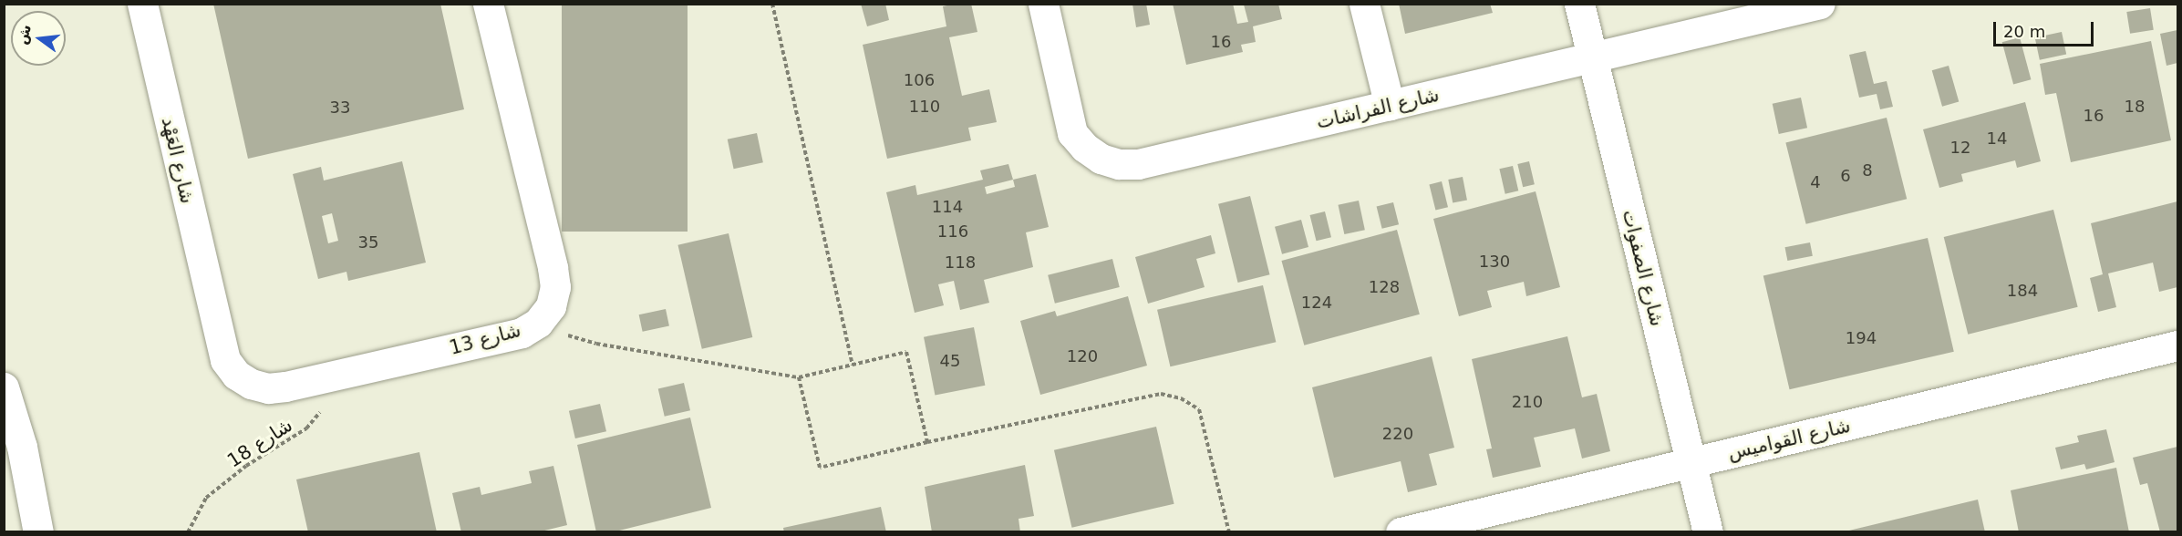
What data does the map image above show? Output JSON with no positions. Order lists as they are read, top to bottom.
{
  "streets": {
    "street": [
      "شارع الفراشات",
      "شارع العَهْد",
      "شارع الصفوات",
      "شارع 13",
      "شارع القواميس"
    ],
    "path": ["شارع 18"]
  },
  "crossings": [
    ["شارع الفراشات", "شارع الصفوات"],
    ["شارع العَهْد", "شارع 13"],
    ["شارع الصفوات", "شارع القواميس"],
    ["شارع 13", "شارع 18"]
  ],
  "house_numbers": [
    "16",
    "106",
    "110",
    "18",
    "33",
    "16",
    "14",
    "12",
    "8",
    "6",
    "4",
    "114",
    "116",
    "35",
    "130",
    "118",
    "128",
    "184",
    "124",
    "194",
    "120",
    "45",
    "210",
    "220"
  ],
  "scale_bar": "20 m",
  "north": "left"
}
